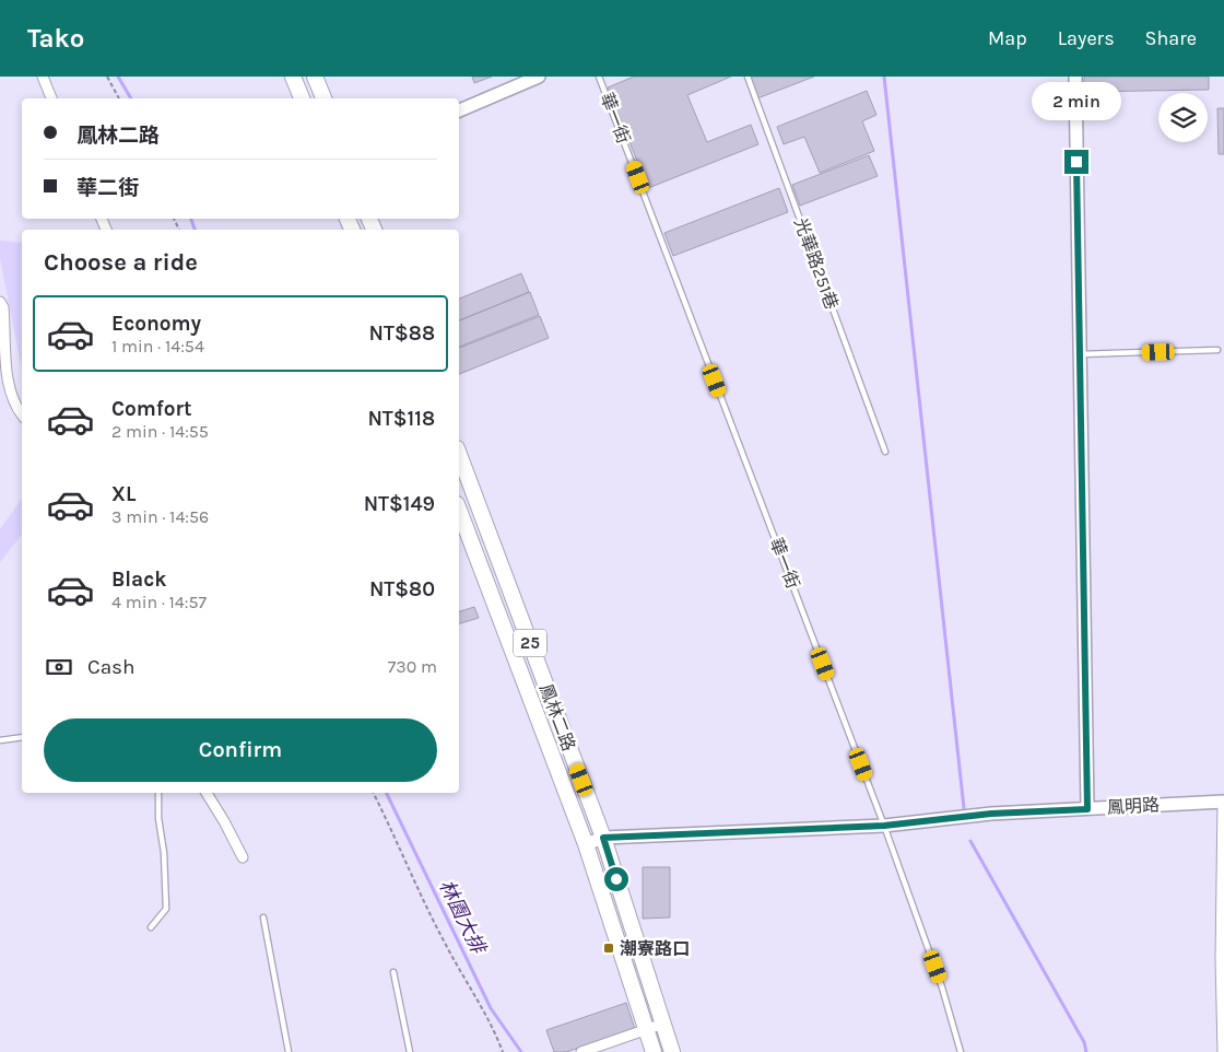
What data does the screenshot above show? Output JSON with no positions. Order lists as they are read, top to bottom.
{
  "streets": {
    "main road": ["25", "鳳林二路"],
    "street": ["鳳明路"],
    "lane": ["華一街", "光華路251巷"]
  },
  "crossings": [
    ["華一街", "鳳明路"],
    ["鳳林二路", "鳳明路"]
  ],
  "water": ["林園大排"],
  "places": {
    "transit": ["潮寮路口"]
  },
  "page": {
    "header": "Tako",
    "nav": ["Map", "Layers", "Share"],
    "bubble": "2 min",
    "banner": ["鳳林二路", "華二街"],
    "heading": "Choose a ride",
    "list": [
      {
        "name": "Economy",
        "note": "1 min · 14:54",
        "value": "NT$88"
      },
      {
        "name": "Comfort",
        "note": "2 min · 14:55",
        "value": "NT$118"
      },
      {
        "name": "XL",
        "note": "3 min · 14:56",
        "value": "NT$149"
      },
      {
        "name": "Black",
        "note": "4 min · 14:57",
        "value": "NT$80"
      }
    ],
    "pay": ["Cash", "730 m"],
    "buttons": "Confirm"
  }
}
